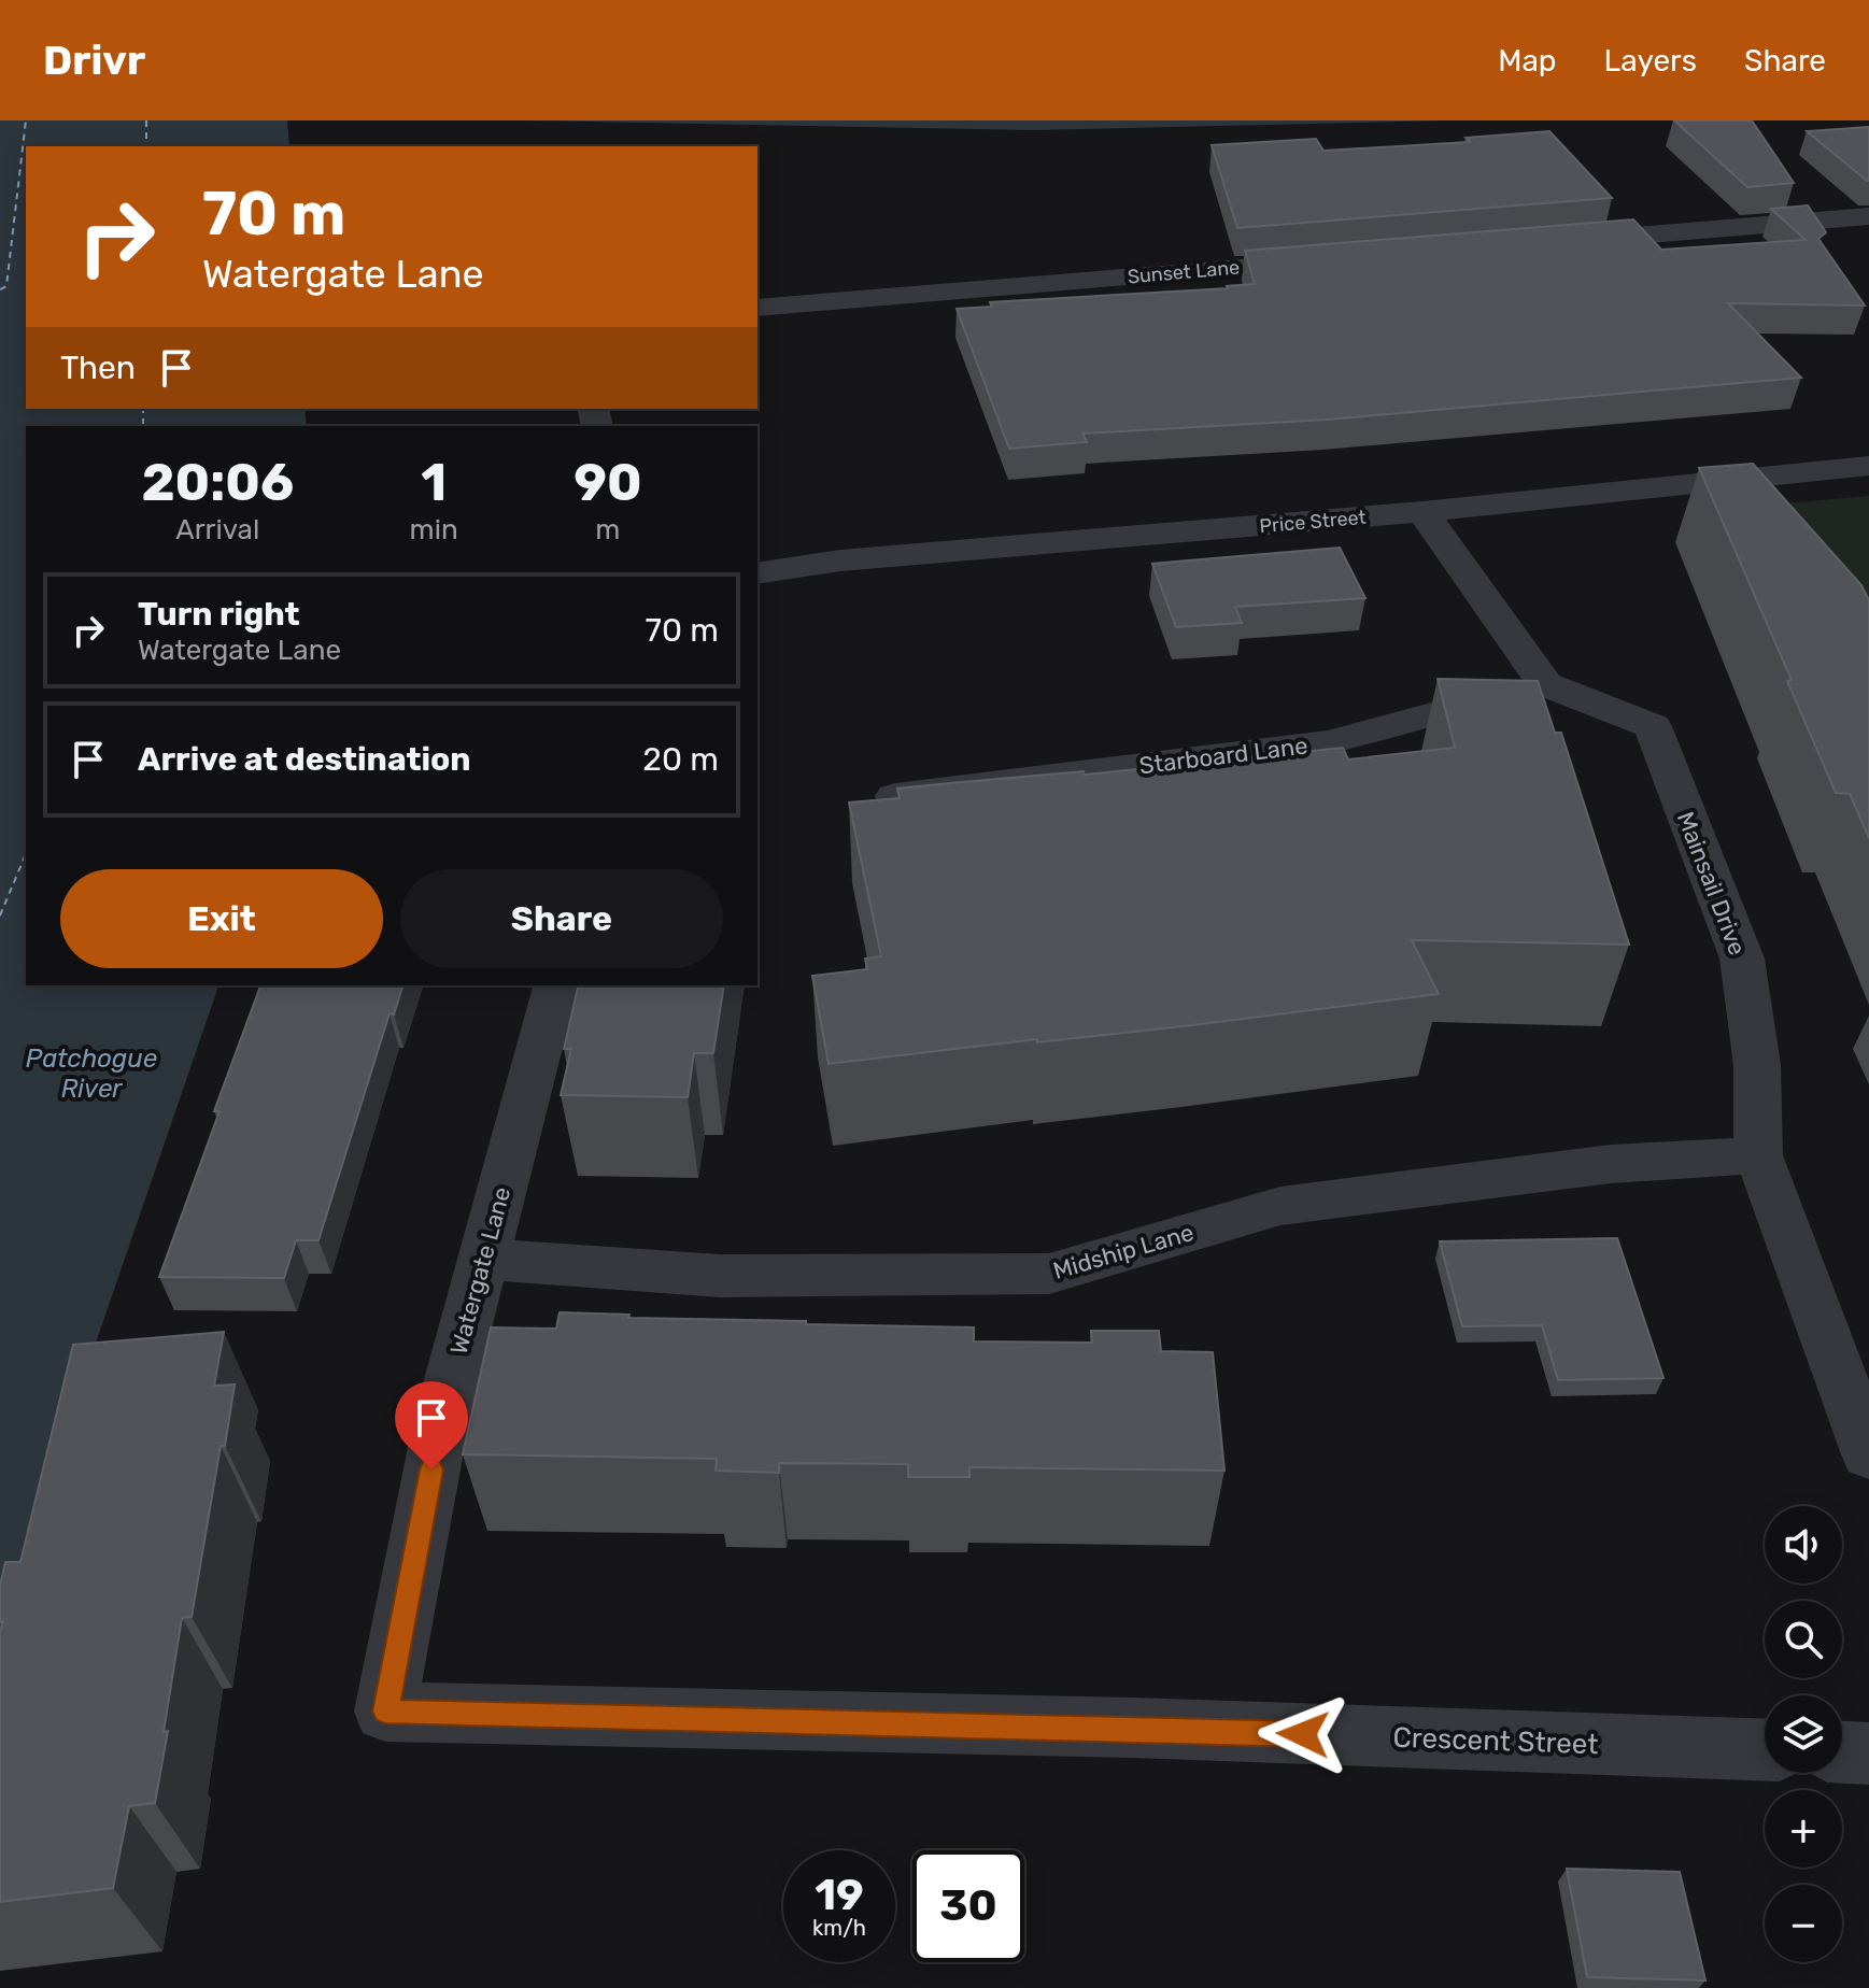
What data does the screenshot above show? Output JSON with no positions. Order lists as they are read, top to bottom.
{
  "streets": {
    "street": [
      "Sunset Lane",
      "Price Street",
      "Starboard Lane",
      "Mainsail Drive",
      "Midship Lane",
      "Watergate Lane",
      "Crescent Street"
    ]
  },
  "crossings": [
    ["Starboard Lane", "Mainsail Drive"],
    ["Mainsail Drive", "Midship Lane"],
    ["Midship Lane", "Watergate Lane"],
    ["Watergate Lane", "Crescent Street"]
  ],
  "water": ["Patchogue River"],
  "page": {
    "header": "Drivr",
    "nav": ["Map", "Layers", "Share"],
    "turn": ["70 m", "Watergate Lane"],
    "then": "Then",
    "eta": [
      "20:06",
      "Arrival",
      "1",
      "min",
      "90",
      "m"
    ],
    "list": [
      {
        "name": "Turn right",
        "note": "Watergate Lane",
        "value": "70 m"
      },
      {
        "name": "Arrive at destination",
        "value": "20 m"
      }
    ],
    "buttons": ["Exit", "Share"],
    "map_buttons": ["+", "−"],
    "speed": "19 km/h",
    "limit": "30"
  }
}
